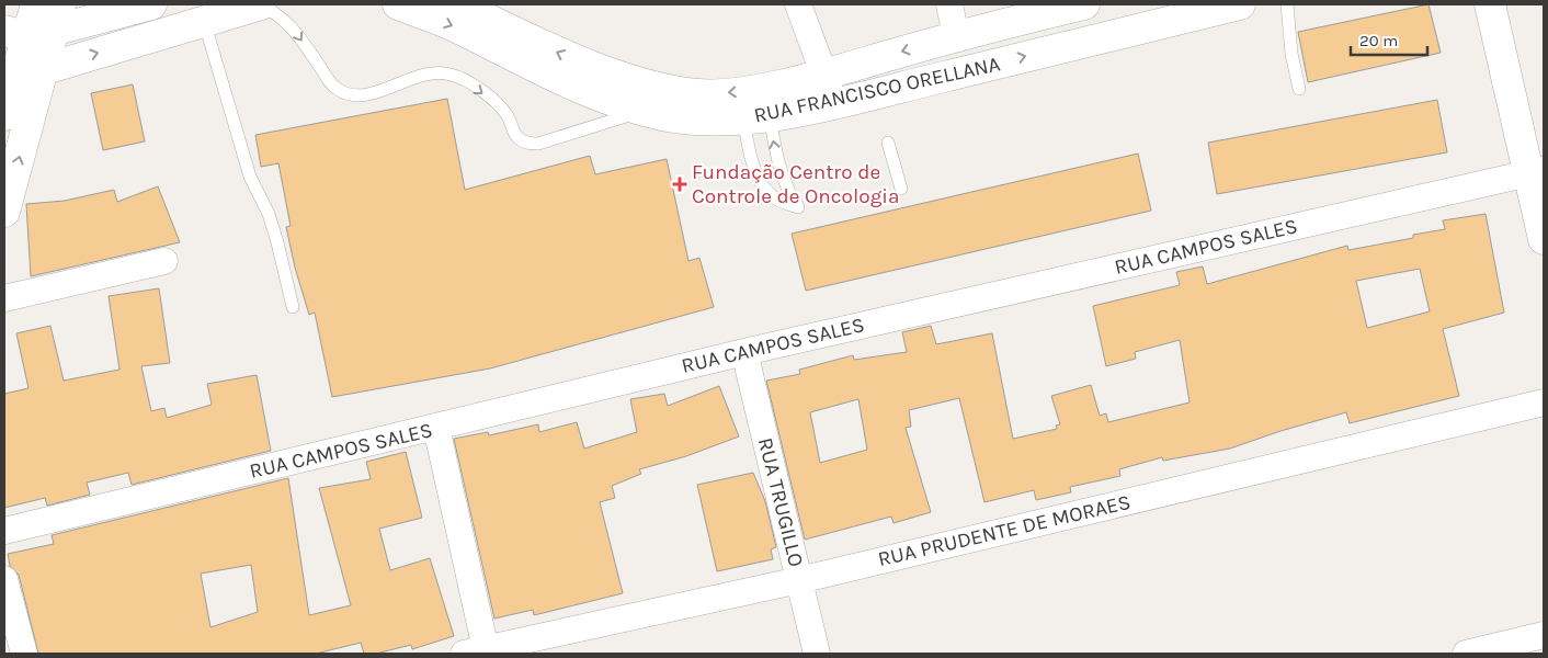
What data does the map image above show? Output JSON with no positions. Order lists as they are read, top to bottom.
{
  "streets": {
    "street": [
      "RUA FRANCISCO ORELLANA",
      "RUA CAMPOS SALES",
      "RUA TRUGILLO",
      "RUA PRUDENTE DE MORAES"
    ]
  },
  "crossings": [
    ["RUA CAMPOS SALES", "RUA TRUGILLO"],
    ["RUA TRUGILLO", "RUA PRUDENTE DE MORAES"]
  ],
  "places": {
    "health": ["Fundação Centro de Controle de Oncologia"]
  },
  "scale_bar": "20 m"
}
